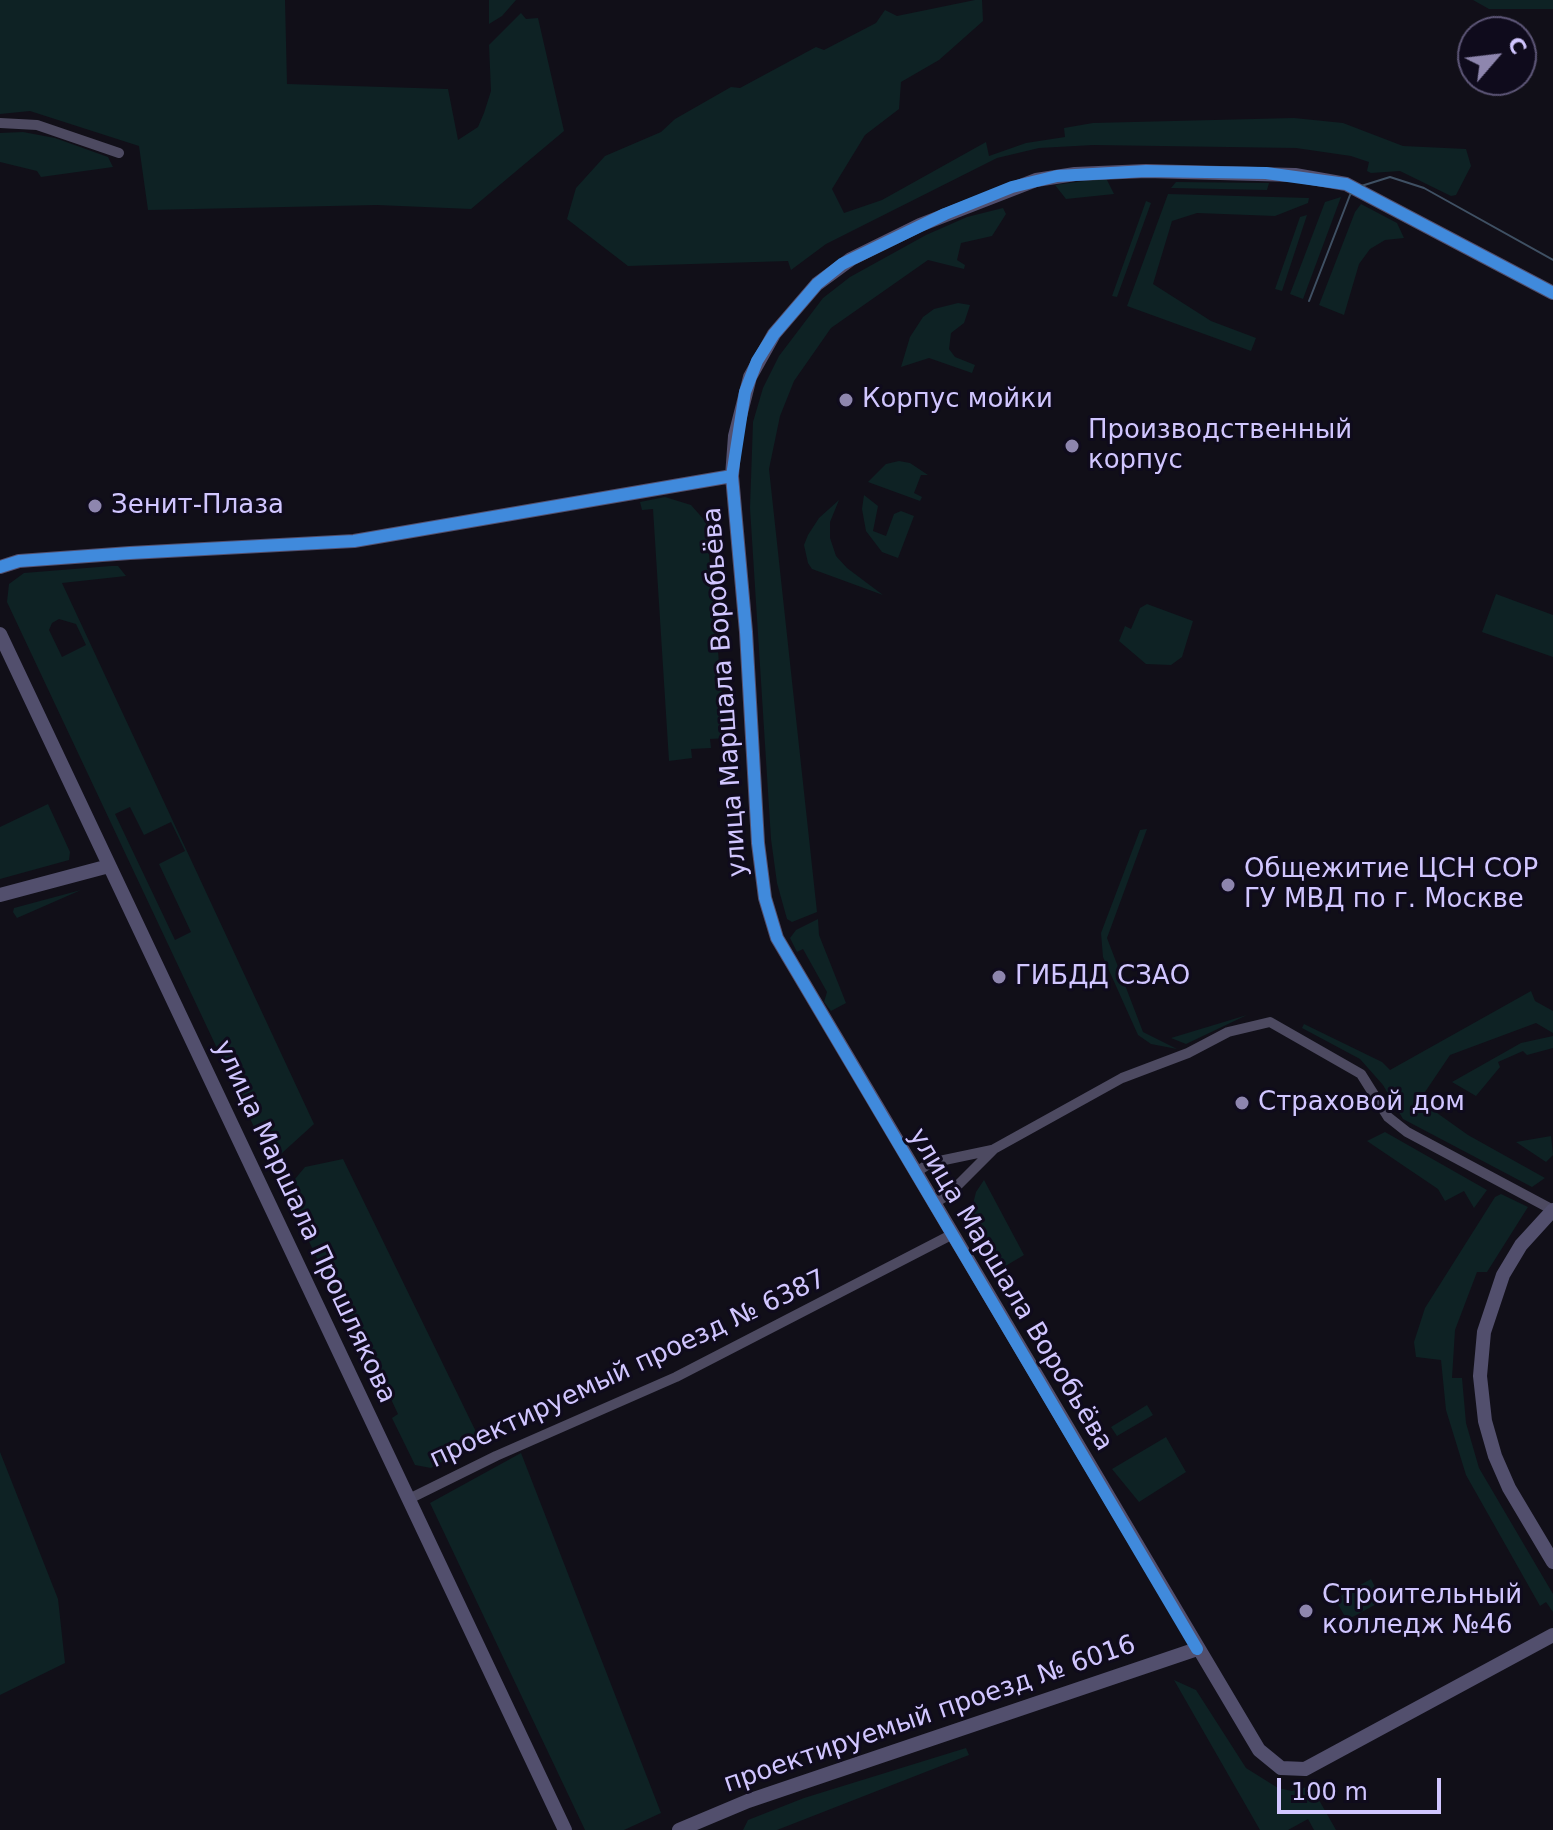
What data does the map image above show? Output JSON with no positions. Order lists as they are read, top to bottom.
{
  "streets": {
    "street": [
      "улица Маршала Воробьёва",
      "улица Маршала Прошлякова",
      "проектируемый проезд № 6387",
      "проектируемый проезд № 6016"
    ]
  },
  "crossings": [
    ["улица Маршала Воробьёва", "проектируемый проезд № 6387"],
    ["улица Маршала Воробьёва", "проектируемый проезд № 6016"],
    ["улица Маршала Прошлякова", "проектируемый проезд № 6387"]
  ],
  "places": [
    "Корпус мойки",
    "Производственный корпус",
    "Зенит-Плаза",
    "Общежитие ЦСН СОР ГУ МВД по г. Москве",
    "ГИБДД СЗАО",
    "Страховой дом",
    "Строительный колледж №46"
  ],
  "scale_bar": "100 m",
  "north": "top right"
}
